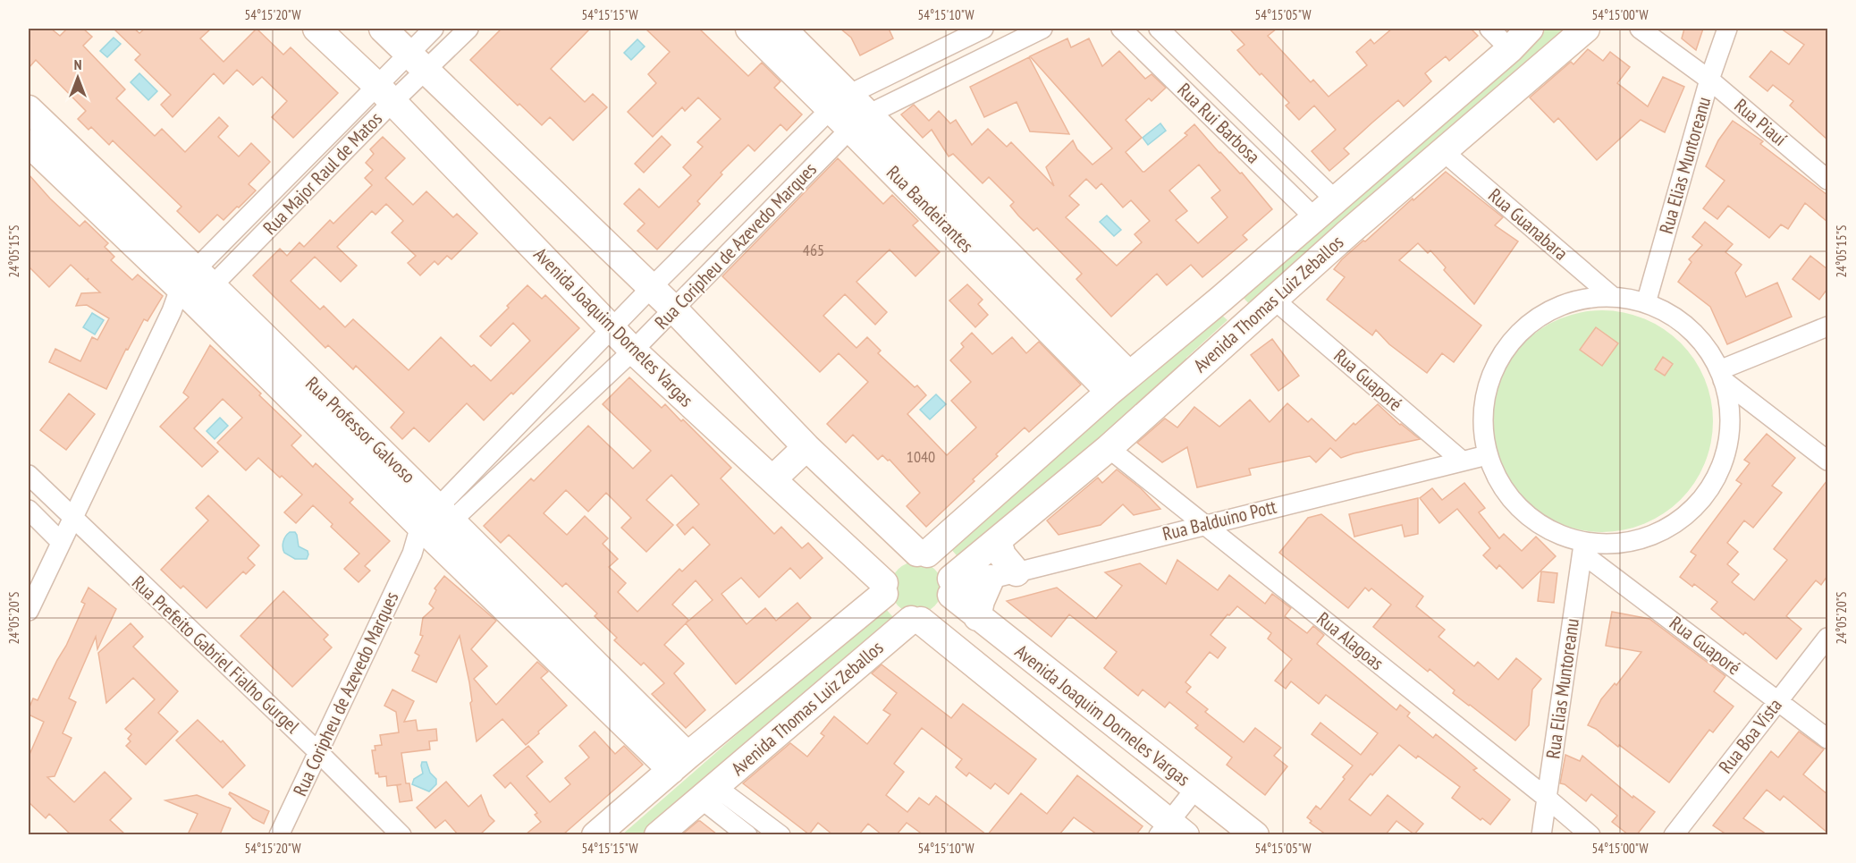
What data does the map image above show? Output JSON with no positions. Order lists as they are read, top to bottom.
{
  "streets": {
    "street": [
      "Rua Piauí",
      "Rua Rui Barbosa",
      "Rua Elias Muntoreanu",
      "Rua Major Raul de Matos",
      "Rua Bandeirantes",
      "Rua Guanabara",
      "Rua Coripheu de Azevedo Marques",
      "Avenida Thomas Luiz Zeballos",
      "Avenida Joaquim Dorneles Vargas",
      "Rua Guaporé",
      "Rua Professor Galvoso",
      "Rua Balduino Pott",
      "Rua Alagoas",
      "Rua Prefeito Gabriel Fialho Gurgel",
      "Rua Boa Vista"
    ]
  },
  "crossings": [
    ["Rua Piauí", "Rua Elias Muntoreanu"],
    ["Rua Rui Barbosa", "Avenida Thomas Luiz Zeballos"],
    ["Rua Elias Muntoreanu", "Rua Guaporé"],
    ["Rua Elias Muntoreanu", "Rua Alagoas"],
    ["Rua Major Raul de Matos", "Avenida Joaquim Dorneles Vargas"],
    ["Rua Major Raul de Matos", "Rua Professor Galvoso"],
    ["Rua Major Raul de Matos", "Rua Prefeito Gabriel Fialho Gurgel"],
    ["Rua Bandeirantes", "Rua Coripheu de Azevedo Marques"],
    ["Rua Bandeirantes", "Avenida Thomas Luiz Zeballos"],
    ["Rua Guanabara", "Avenida Thomas Luiz Zeballos"],
    ["Rua Coripheu de Azevedo Marques", "Avenida Joaquim Dorneles Vargas"],
    ["Rua Coripheu de Azevedo Marques", "Rua Professor Galvoso"],
    ["Rua Coripheu de Azevedo Marques", "Rua Prefeito Gabriel Fialho Gurgel"],
    ["Avenida Thomas Luiz Zeballos", "Avenida Joaquim Dorneles Vargas"],
    ["Avenida Thomas Luiz Zeballos", "Rua Guaporé"],
    ["Avenida Thomas Luiz Zeballos", "Rua Professor Galvoso"],
    ["Avenida Thomas Luiz Zeballos", "Rua Balduino Pott"],
    ["Avenida Thomas Luiz Zeballos", "Rua Alagoas"],
    ["Avenida Joaquim Dorneles Vargas", "Rua Balduino Pott"],
    ["Rua Guaporé", "Rua Balduino Pott"],
    ["Rua Guaporé", "Rua Boa Vista"],
    ["Rua Balduino Pott", "Rua Alagoas"]
  ],
  "house_numbers": ["465", "1040"],
  "north": "top",
  "coordinates": [
    "54°15'20\"W",
    "54°15'15\"W",
    "54°15'10\"W",
    "54°15'05\"W",
    "54°15'00\"W",
    "24°05'15\"S",
    "24°05'20\"S"
  ]
}
